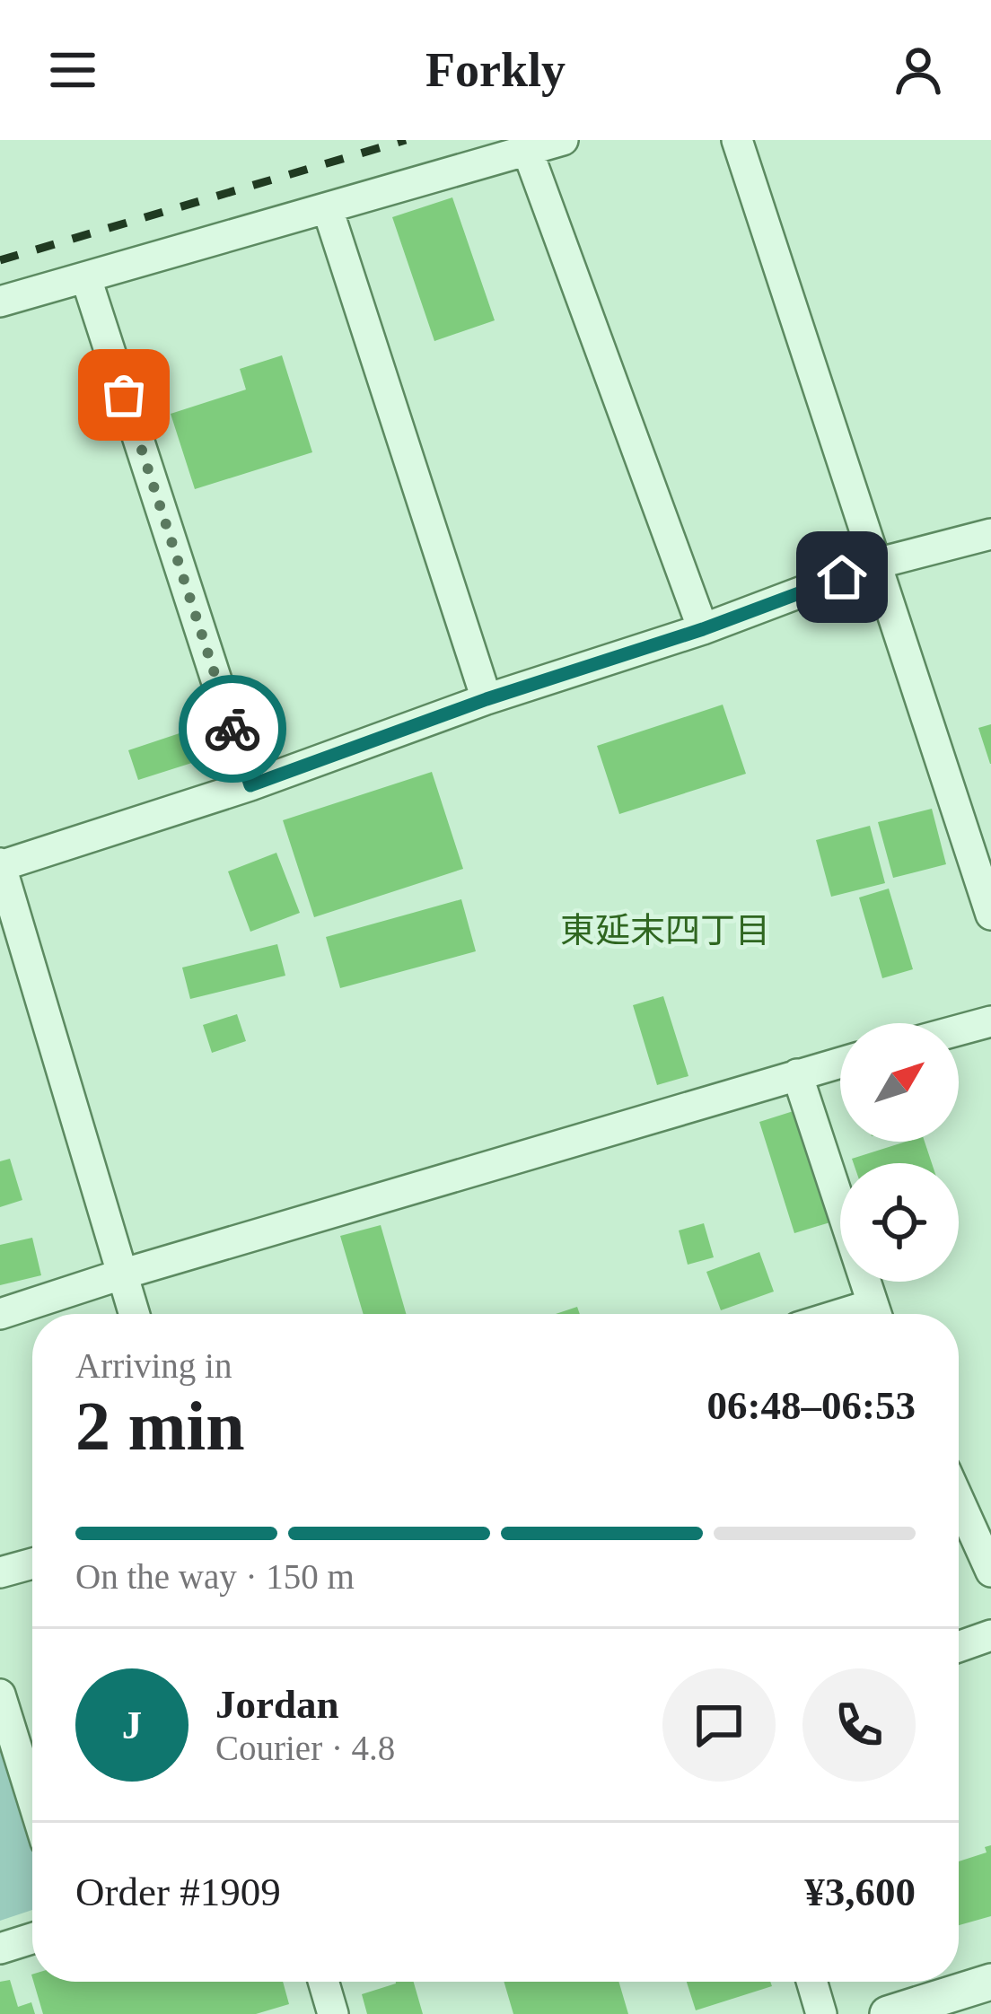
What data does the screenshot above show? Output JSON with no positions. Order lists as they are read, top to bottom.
{
  "districts": ["東延末四丁目"],
  "north": "top right",
  "page": {
    "header": "Forkly",
    "heading": ["2 min", "Arriving in", "06:48–06:53"],
    "panel": [
      "Jordan",
      "Courier · 4.8",
      "Order #1909",
      "¥3,600"
    ],
    "bar": "On the way · 150 m",
    "round": "J"
  }
}
